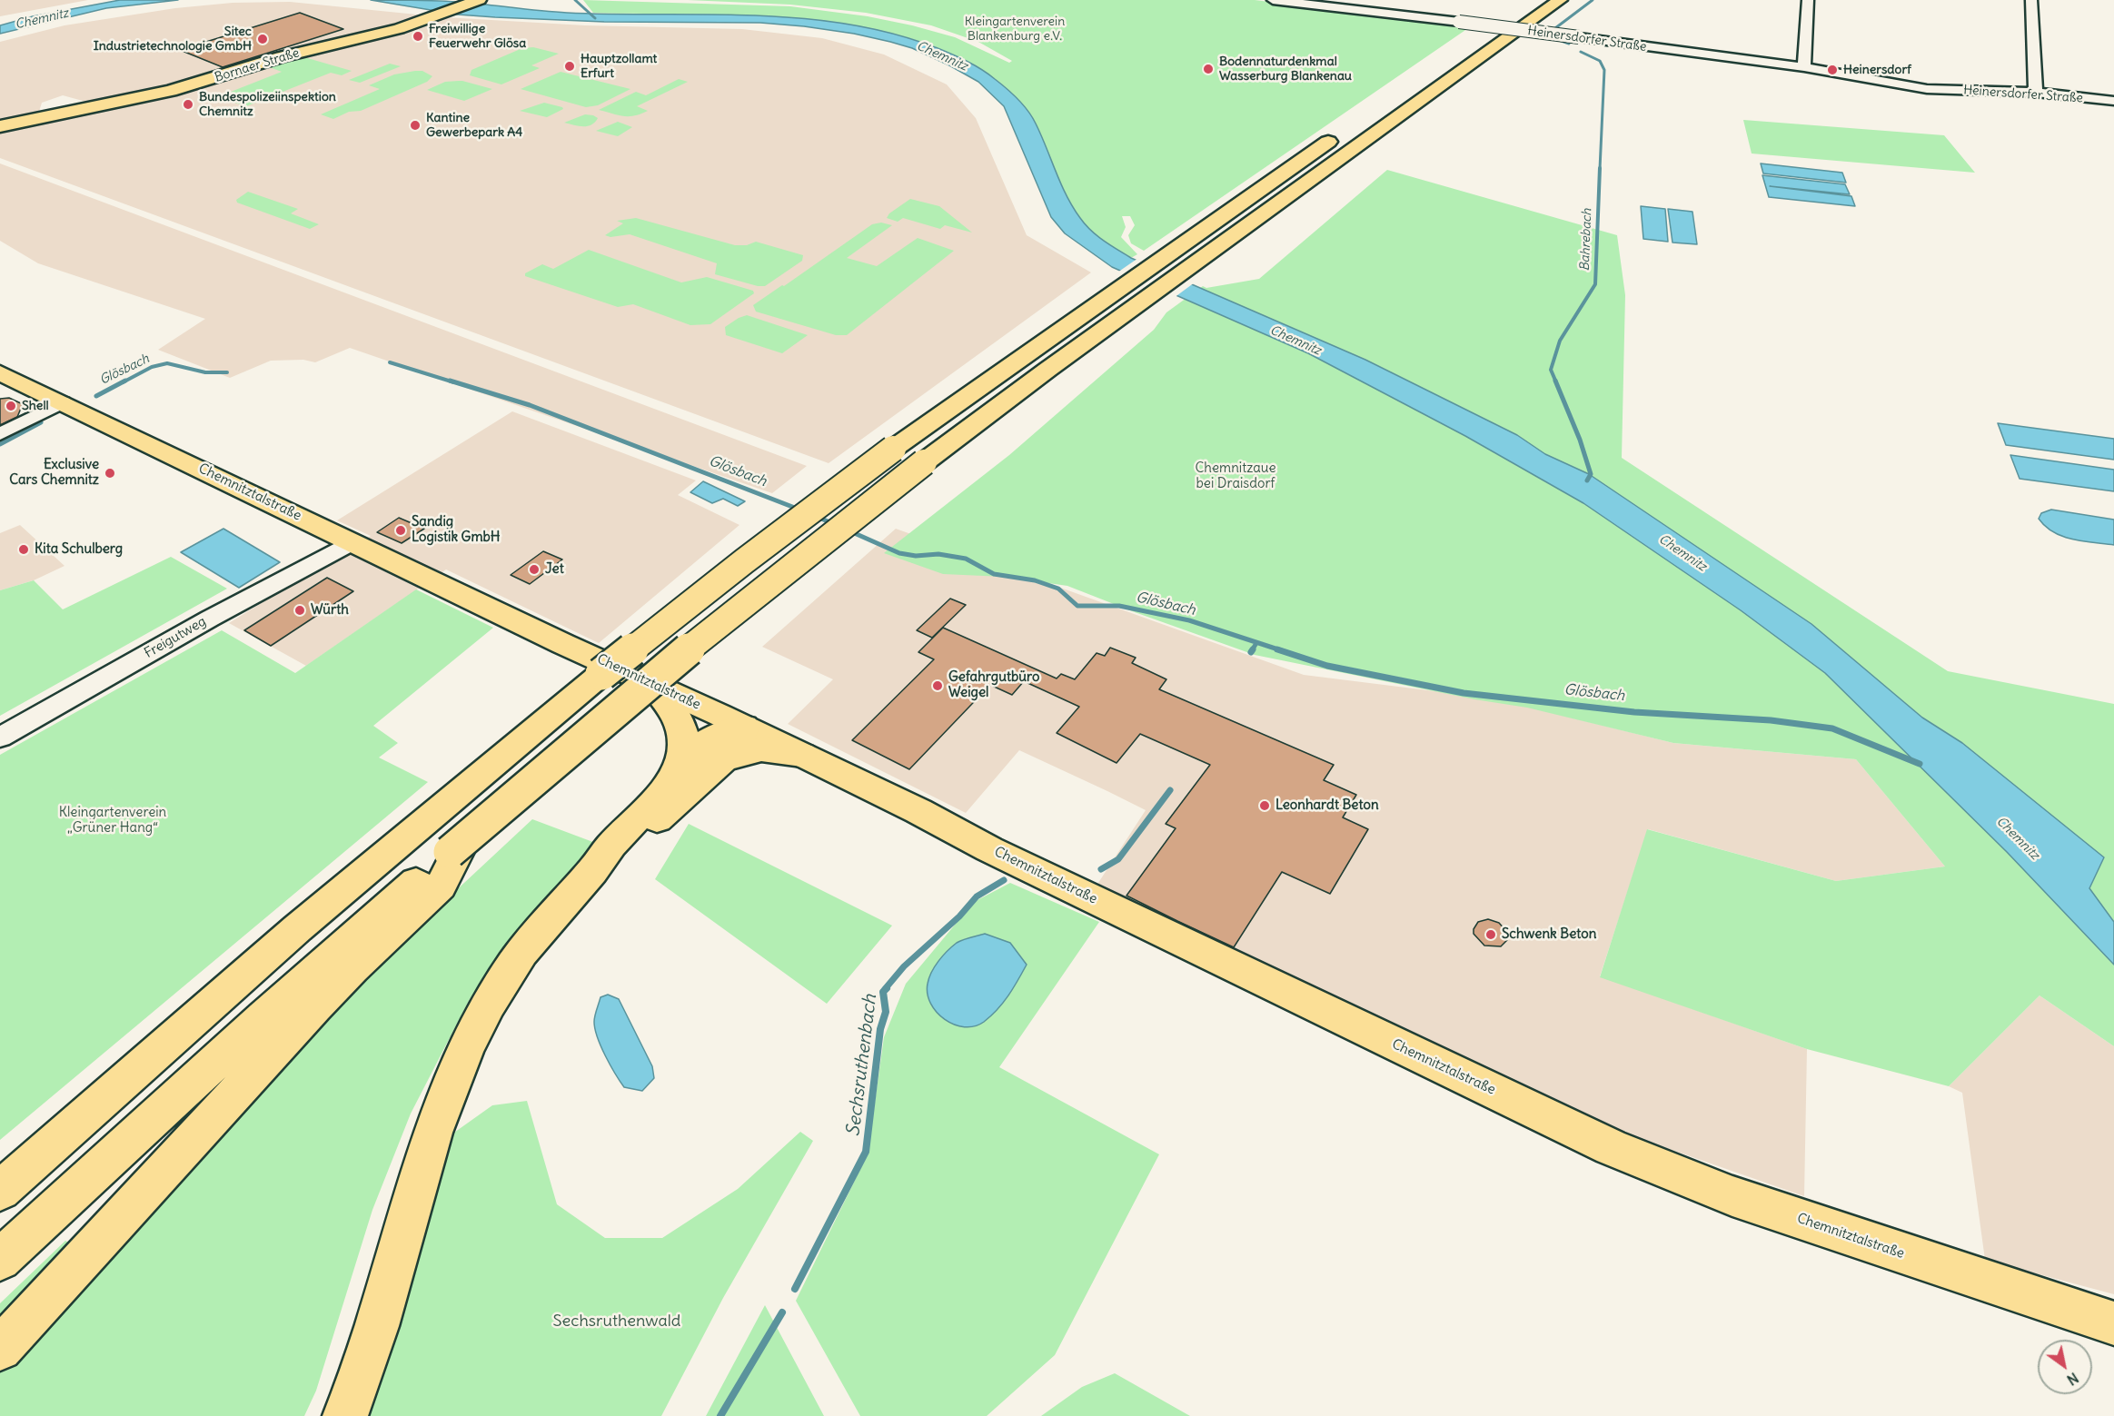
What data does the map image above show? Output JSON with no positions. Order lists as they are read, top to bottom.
{
  "streets": {
    "main road": ["Bornaer Straße", "Chemnitztalstraße"],
    "street": ["Heinersdorfer Straße", "Freigutweg"]
  },
  "crossings": [
    ["Chemnitztalstraße", "Freigutweg"]
  ],
  "water": [
    "Chemnitz",
    "Bahrebach",
    "Glösbach",
    "Sechsruthenbach"
  ],
  "parks": [
    "Kleingartenverein Blankenburg e.V.",
    "Chemnitzaue bei Draisdorf",
    "Kleingartenverein „Grüner Hang“",
    "Sechsruthenwald"
  ],
  "places": [
    "Freiwillige Feuerwehr Glösa",
    "Sitec Industrietechnologie GmbH",
    "Hauptzollamt Erfurt",
    "Bodennaturdenkmal Wasserburg Blankenau",
    "Heinersdorf",
    "Bundespolizeiinspektion Chemnitz",
    "Kantine Gewerbepark A4",
    "Shell",
    "Exclusive Cars Chemnitz",
    "Sandig Logistik GmbH",
    "Kita Schulberg",
    "Jet",
    "Würth",
    "Gefahrgutbüro Weigel",
    "Leonhardt Beton",
    "Schwenk Beton"
  ],
  "north": "bottom right"
}
